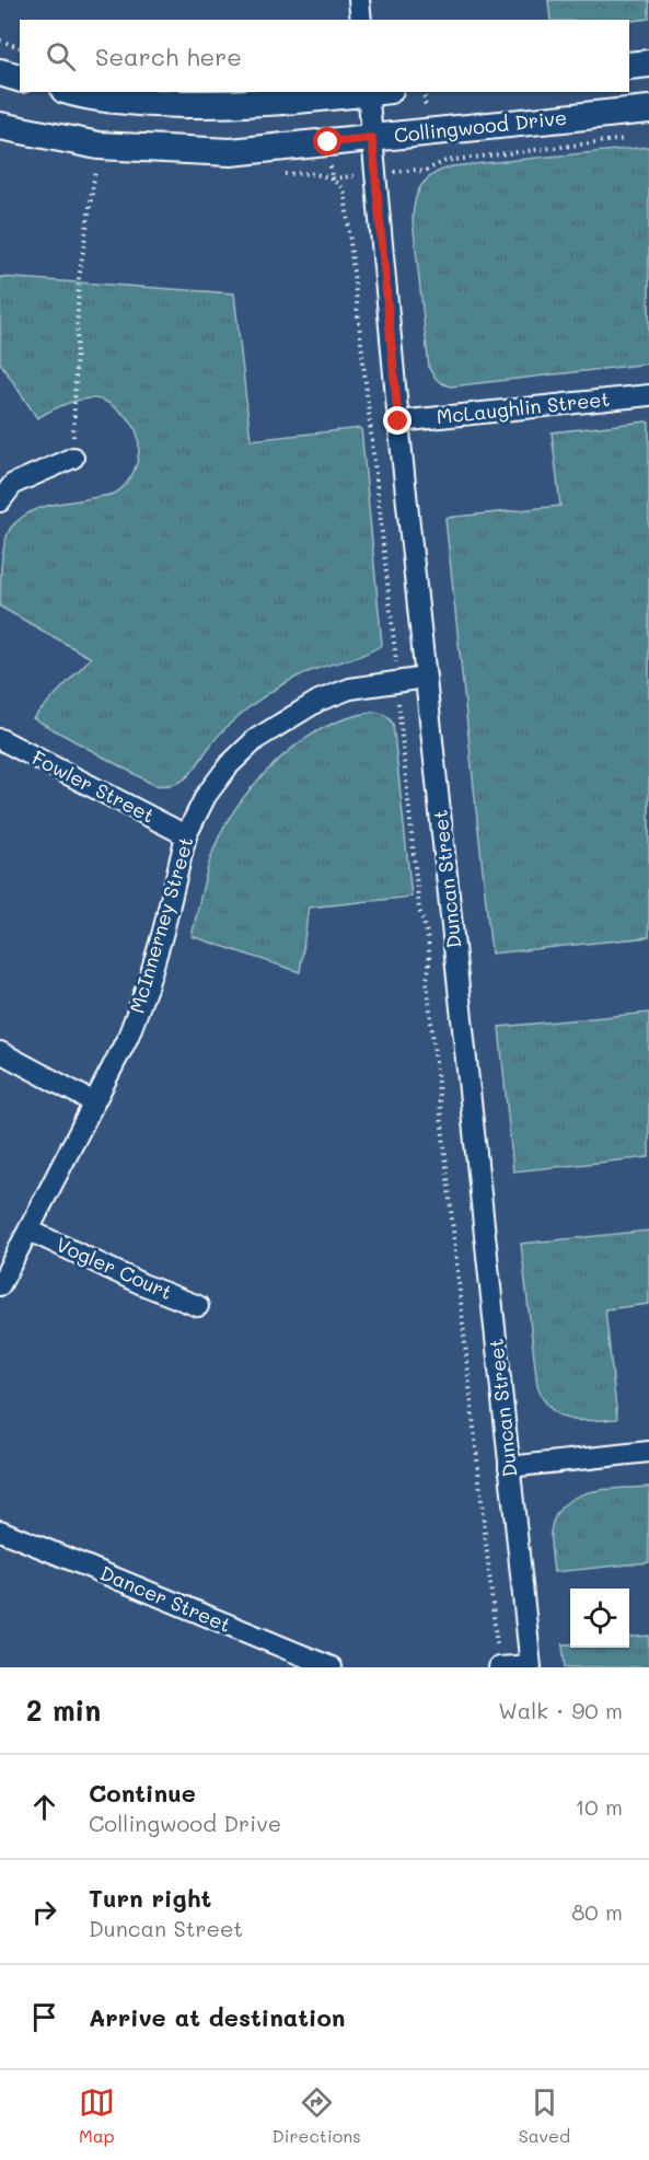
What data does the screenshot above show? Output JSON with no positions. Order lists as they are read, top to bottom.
{
  "streets": {
    "main road": ["Collingwood Drive"],
    "street": [
      "McLaughlin Street",
      "Fowler Street",
      "Duncan Street",
      "McInnerney Street",
      "Vogler Court",
      "Dancer Street"
    ]
  },
  "crossings": [
    ["Collingwood Drive", "Duncan Street"],
    ["McLaughlin Street", "Duncan Street"],
    ["Fowler Street", "McInnerney Street"],
    ["Duncan Street", "McInnerney Street"],
    ["McInnerney Street", "Vogler Court"]
  ],
  "page": {
    "search": "Search here",
    "heading": ["2 min", "Walk · 90 m"],
    "list": [
      ["Continue", "Collingwood Drive", "10 m"],
      ["Turn right", "Duncan Street", "80 m"],
      "Arrive at destination"
    ],
    "nav": ["Map", "Directions", "Saved"]
  }
}
